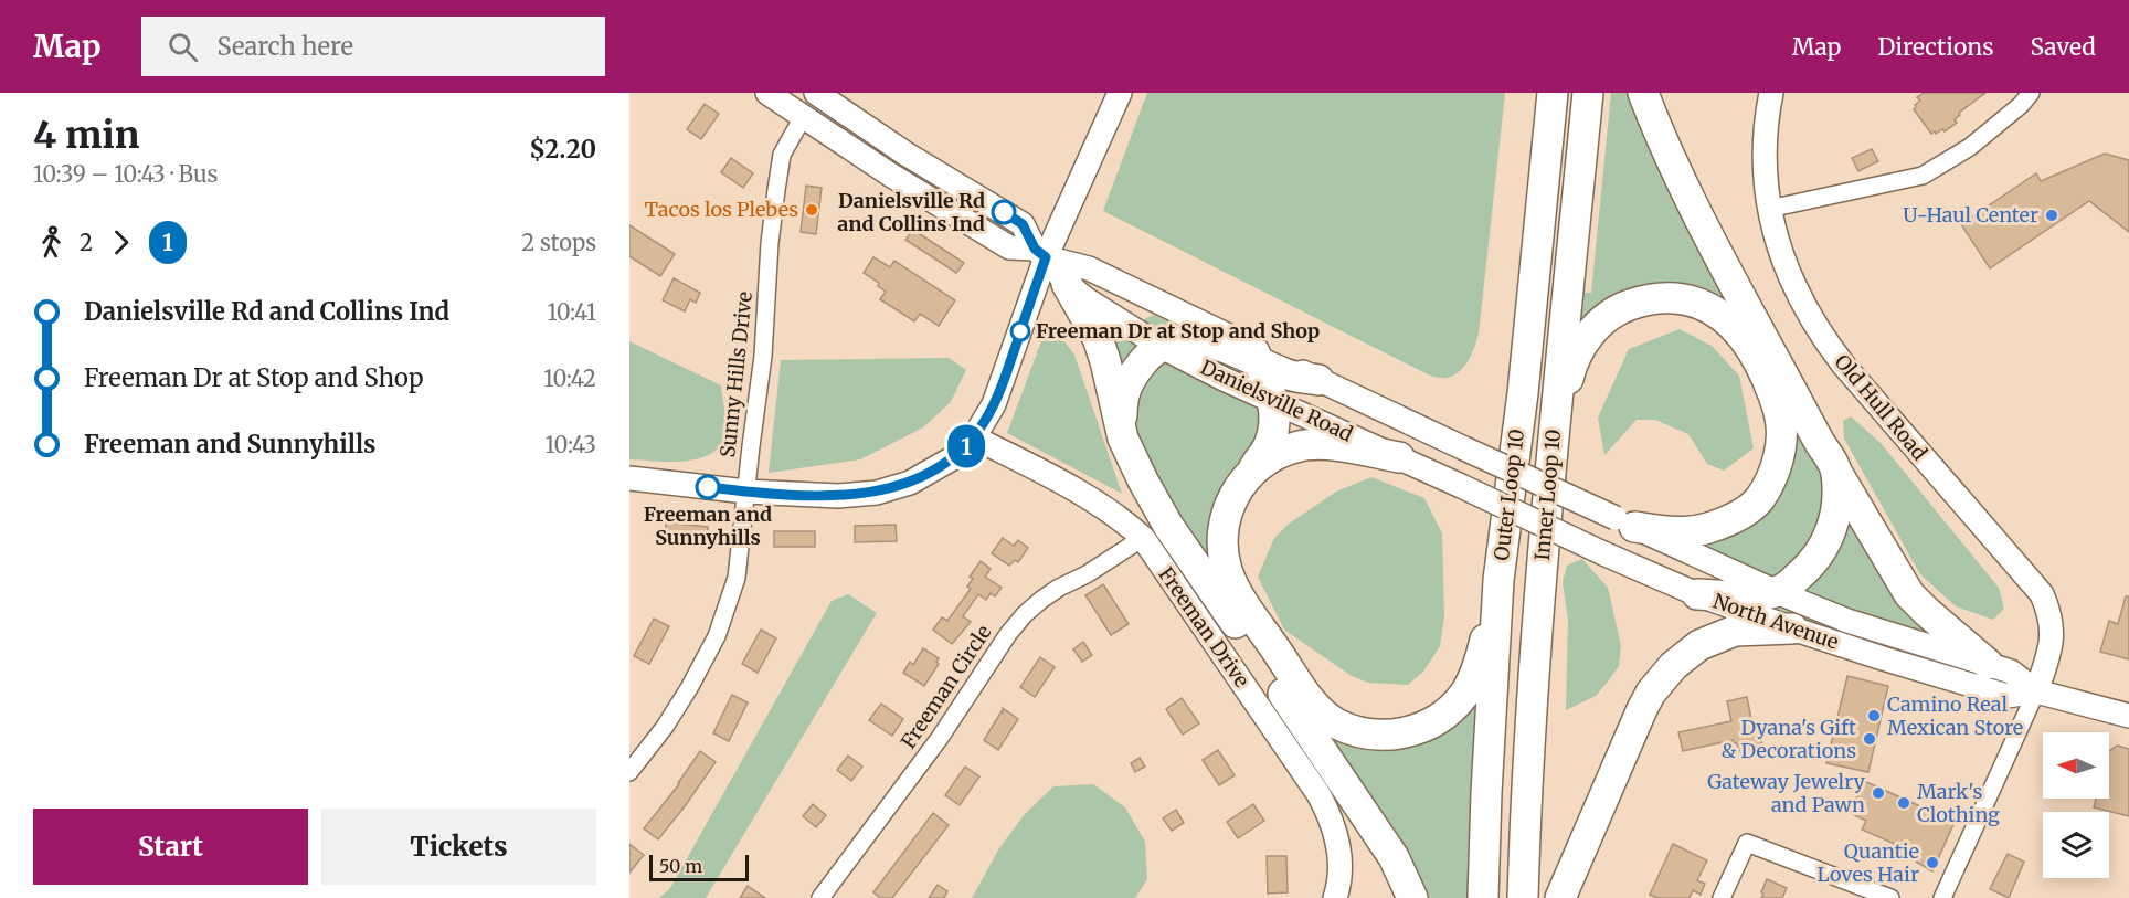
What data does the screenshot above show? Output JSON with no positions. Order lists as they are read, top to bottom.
{
  "streets": {
    "highway": ["Outer Loop 10", "Inner Loop 10"],
    "main road": [
      "Danielsville Road",
      "Old Hull Road",
      "North Avenue",
      "Freeman Drive"
    ],
    "street": ["Sunny Hills Drive", "Freeman Circle"]
  },
  "crossings": [
    ["Sunny Hills Drive", "Danielsville Road"],
    ["Danielsville Road", "North Avenue"],
    ["Old Hull Road", "North Avenue"],
    ["Freeman Drive", "Freeman Circle"]
  ],
  "places": [
    "Tacos los Plebes",
    "Danielsville Rd and Collins Ind",
    "U-Haul Center",
    "Freeman Dr at Stop and Shop",
    "Freeman and Sunnyhills",
    "Camino Real Mexican Store",
    "Dyana's Gift & Decorations",
    "Gateway Jewelry and Pawn",
    "Mark's Clothing",
    "Quantie Loves Hair"
  ],
  "lines": ["bus line 1"],
  "scale_bar": "50 m",
  "north": "left",
  "page": {
    "header": "Map",
    "search": "Search here",
    "nav": ["Map", "Directions", "Saved"],
    "heading": ["4 min", "10:39 – 10:43 · Bus", "$2.20"],
    "on_map": "1",
    "legs": ["2", "1", "2 stops"],
    "list": [
      {
        "name": "Danielsville Rd and Collins Ind",
        "value": "10:41"
      },
      {
        "name": "Freeman Dr at Stop and Shop",
        "value": "10:42"
      },
      {
        "name": "Freeman and Sunnyhills",
        "value": "10:43"
      }
    ],
    "buttons": ["Start", "Tickets"],
    "scale": "50 m"
  }
}
